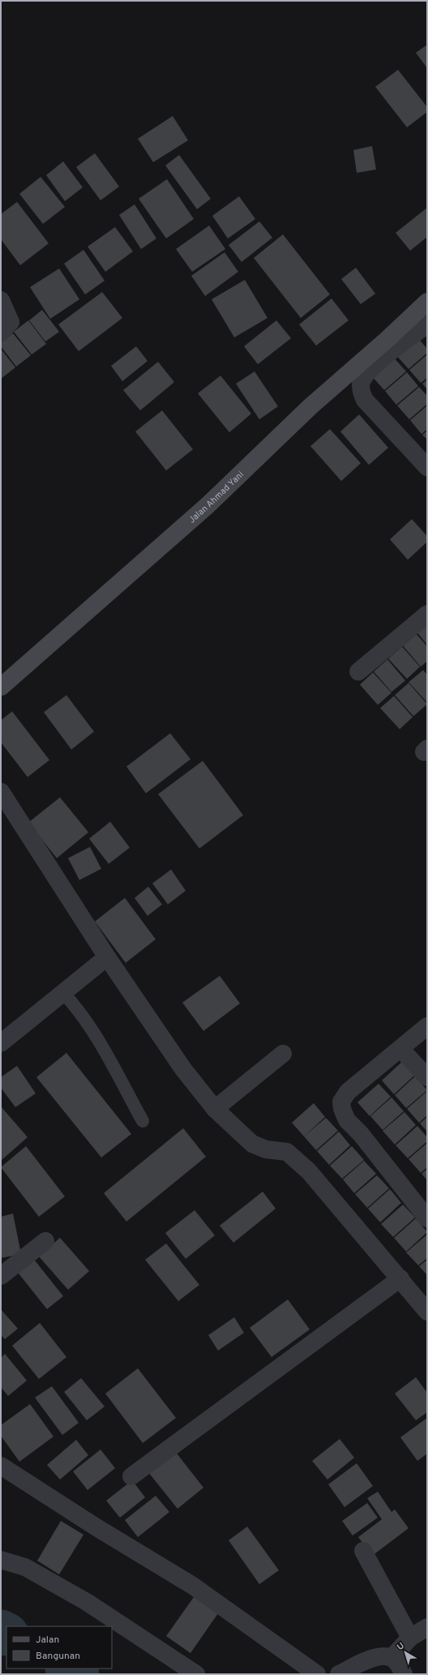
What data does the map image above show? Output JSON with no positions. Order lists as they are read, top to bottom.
{
  "streets": {
    "street": ["Jalan Ahmad Yani"]
  },
  "legend": ["Jalan", "Bangunan"],
  "north": "top left"
}
